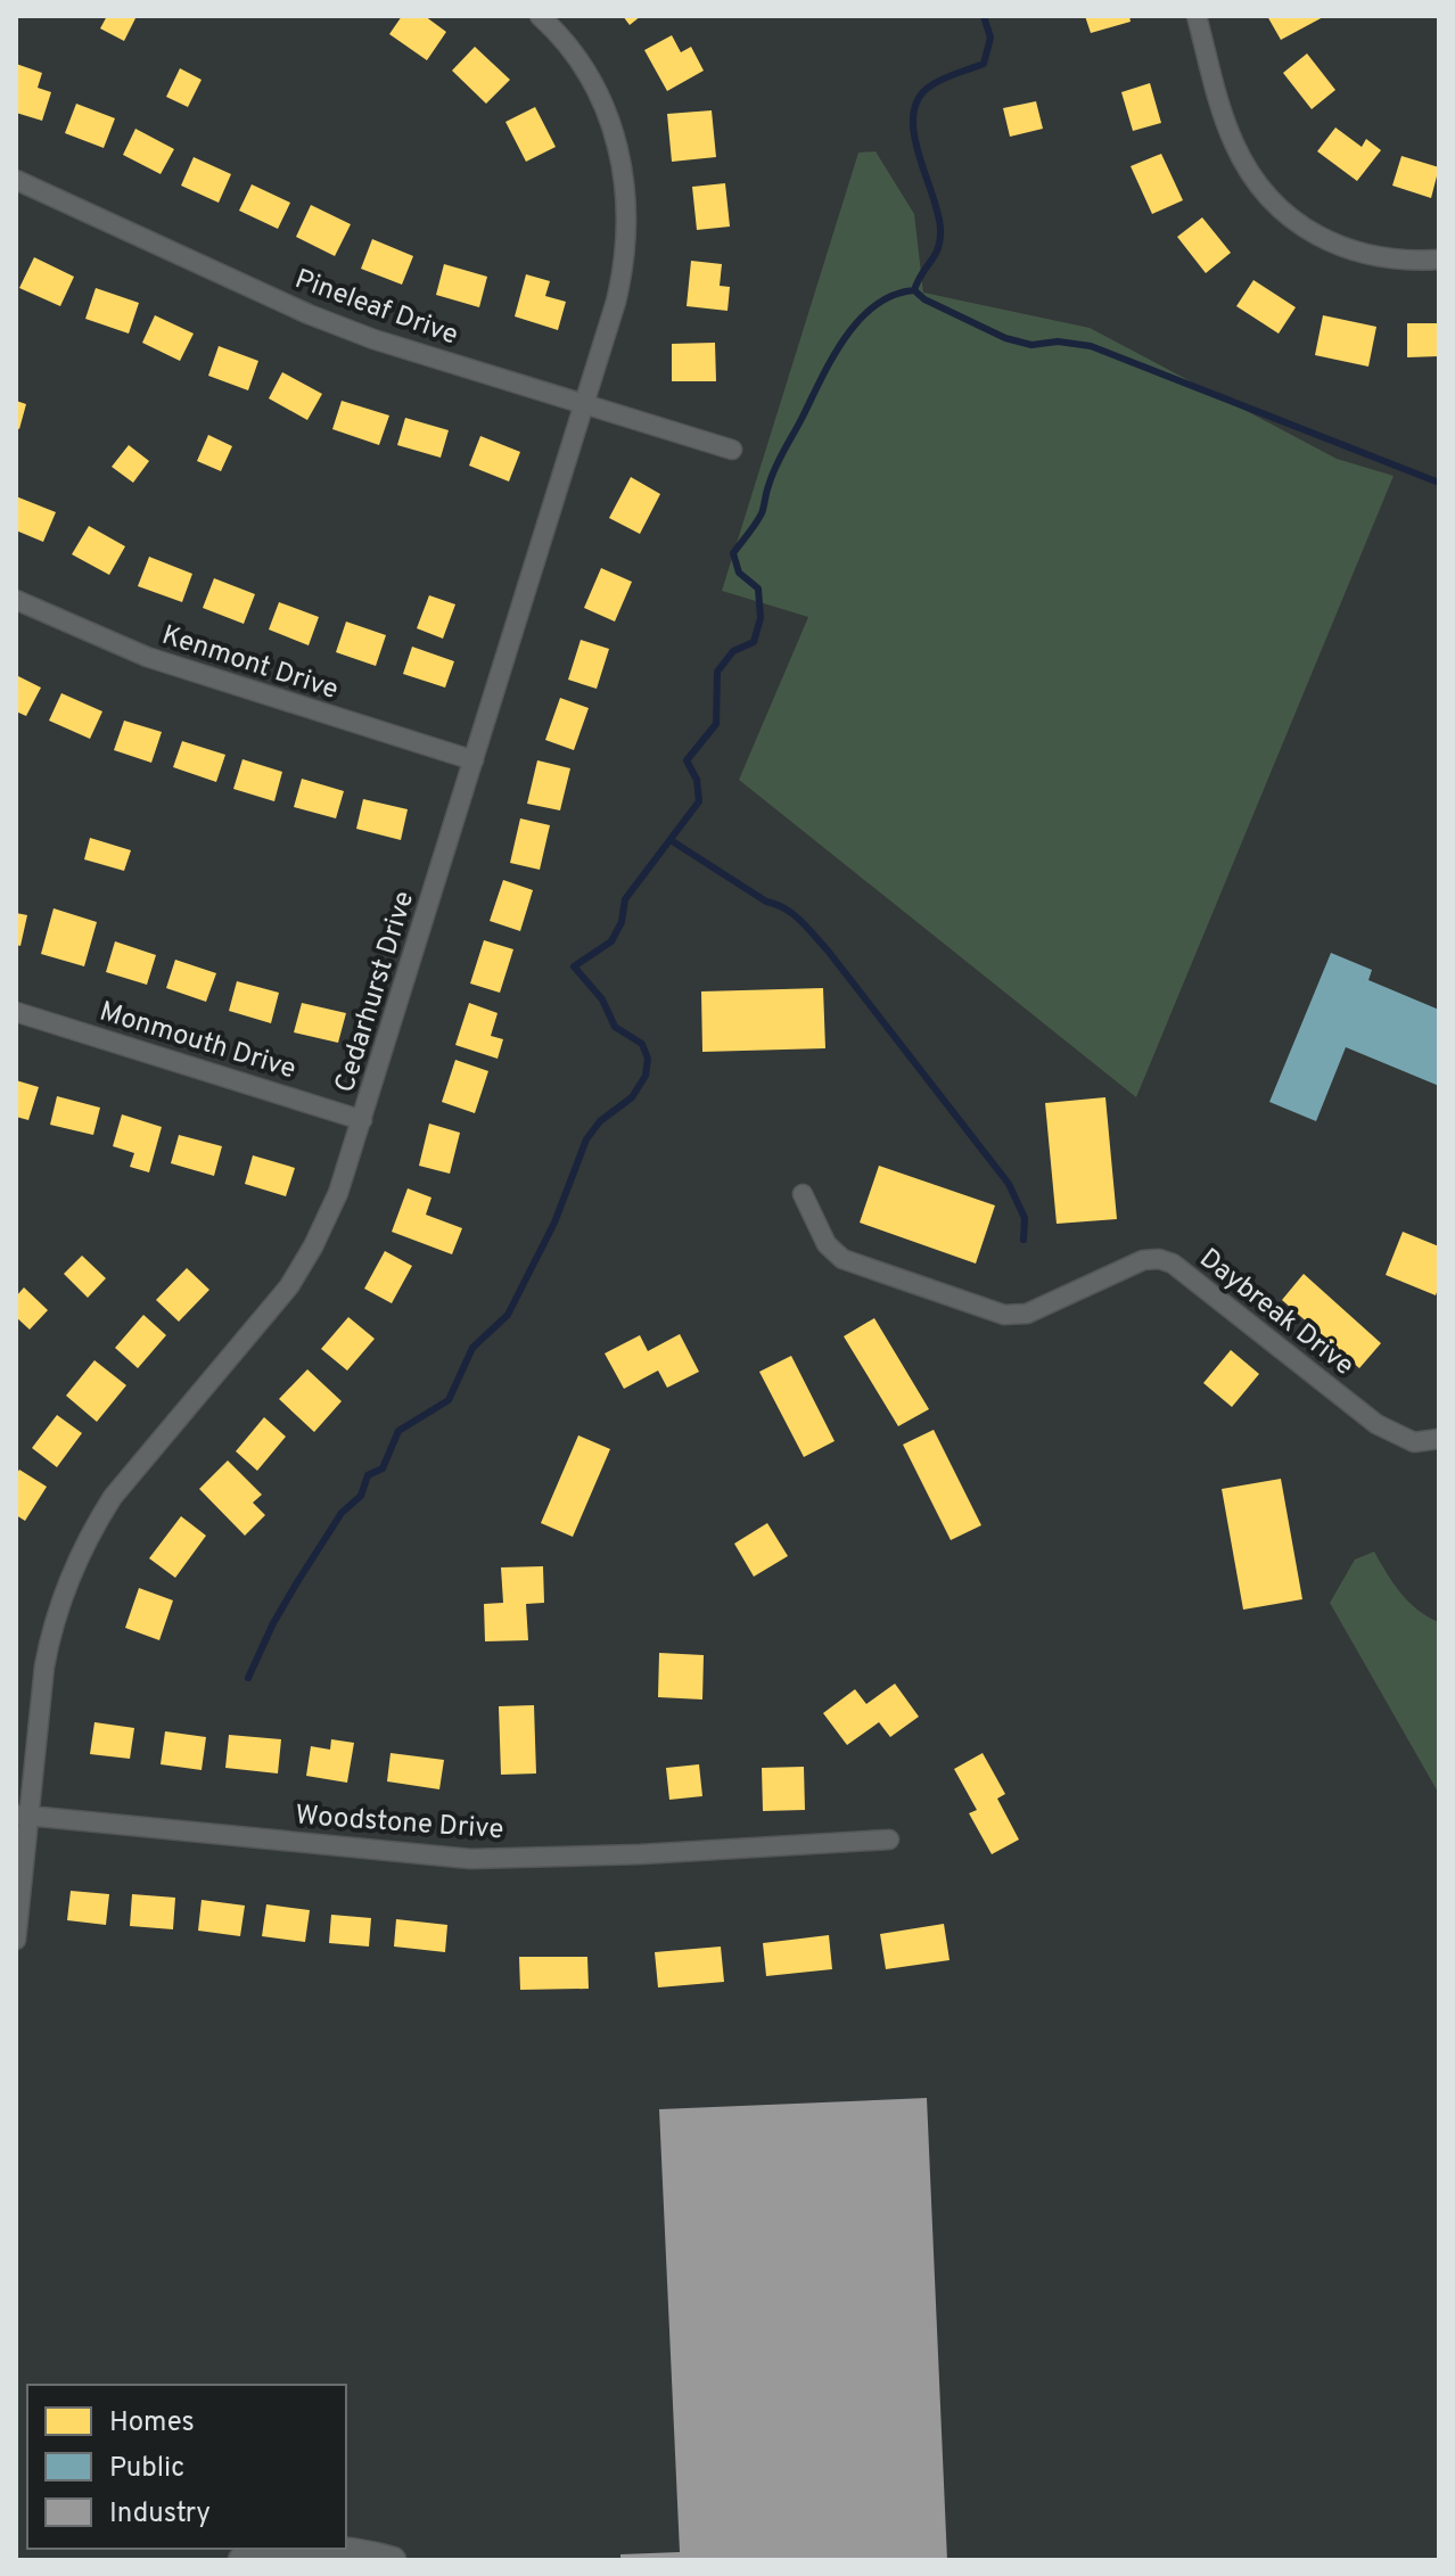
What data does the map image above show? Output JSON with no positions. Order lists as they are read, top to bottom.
{
  "streets": {
    "street": [
      "Pineleaf Drive",
      "Kenmont Drive",
      "Cedarhurst Drive",
      "Monmouth Drive",
      "Daybreak Drive",
      "Woodstone Drive"
    ]
  },
  "crossings": [
    ["Pineleaf Drive", "Cedarhurst Drive"],
    ["Kenmont Drive", "Cedarhurst Drive"],
    ["Cedarhurst Drive", "Monmouth Drive"],
    ["Cedarhurst Drive", "Woodstone Drive"]
  ],
  "legend": ["Homes", "Public", "Industry"]
}
